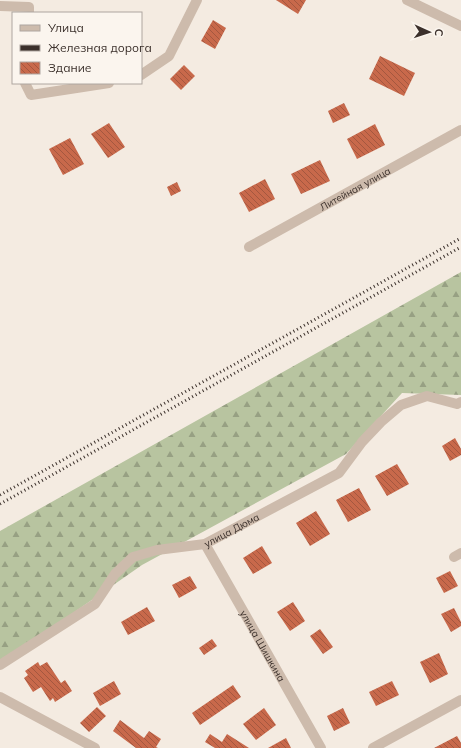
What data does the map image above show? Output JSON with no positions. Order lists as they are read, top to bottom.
{
  "streets": {
    "street": ["Литейная улица", "улица Дюма", "улица Шишкина"]
  },
  "crossings": [
    ["улица Дюма", "улица Шишкина"]
  ],
  "legend": ["Улица", "Железная дорога", "Здание"],
  "north": "right"
}
